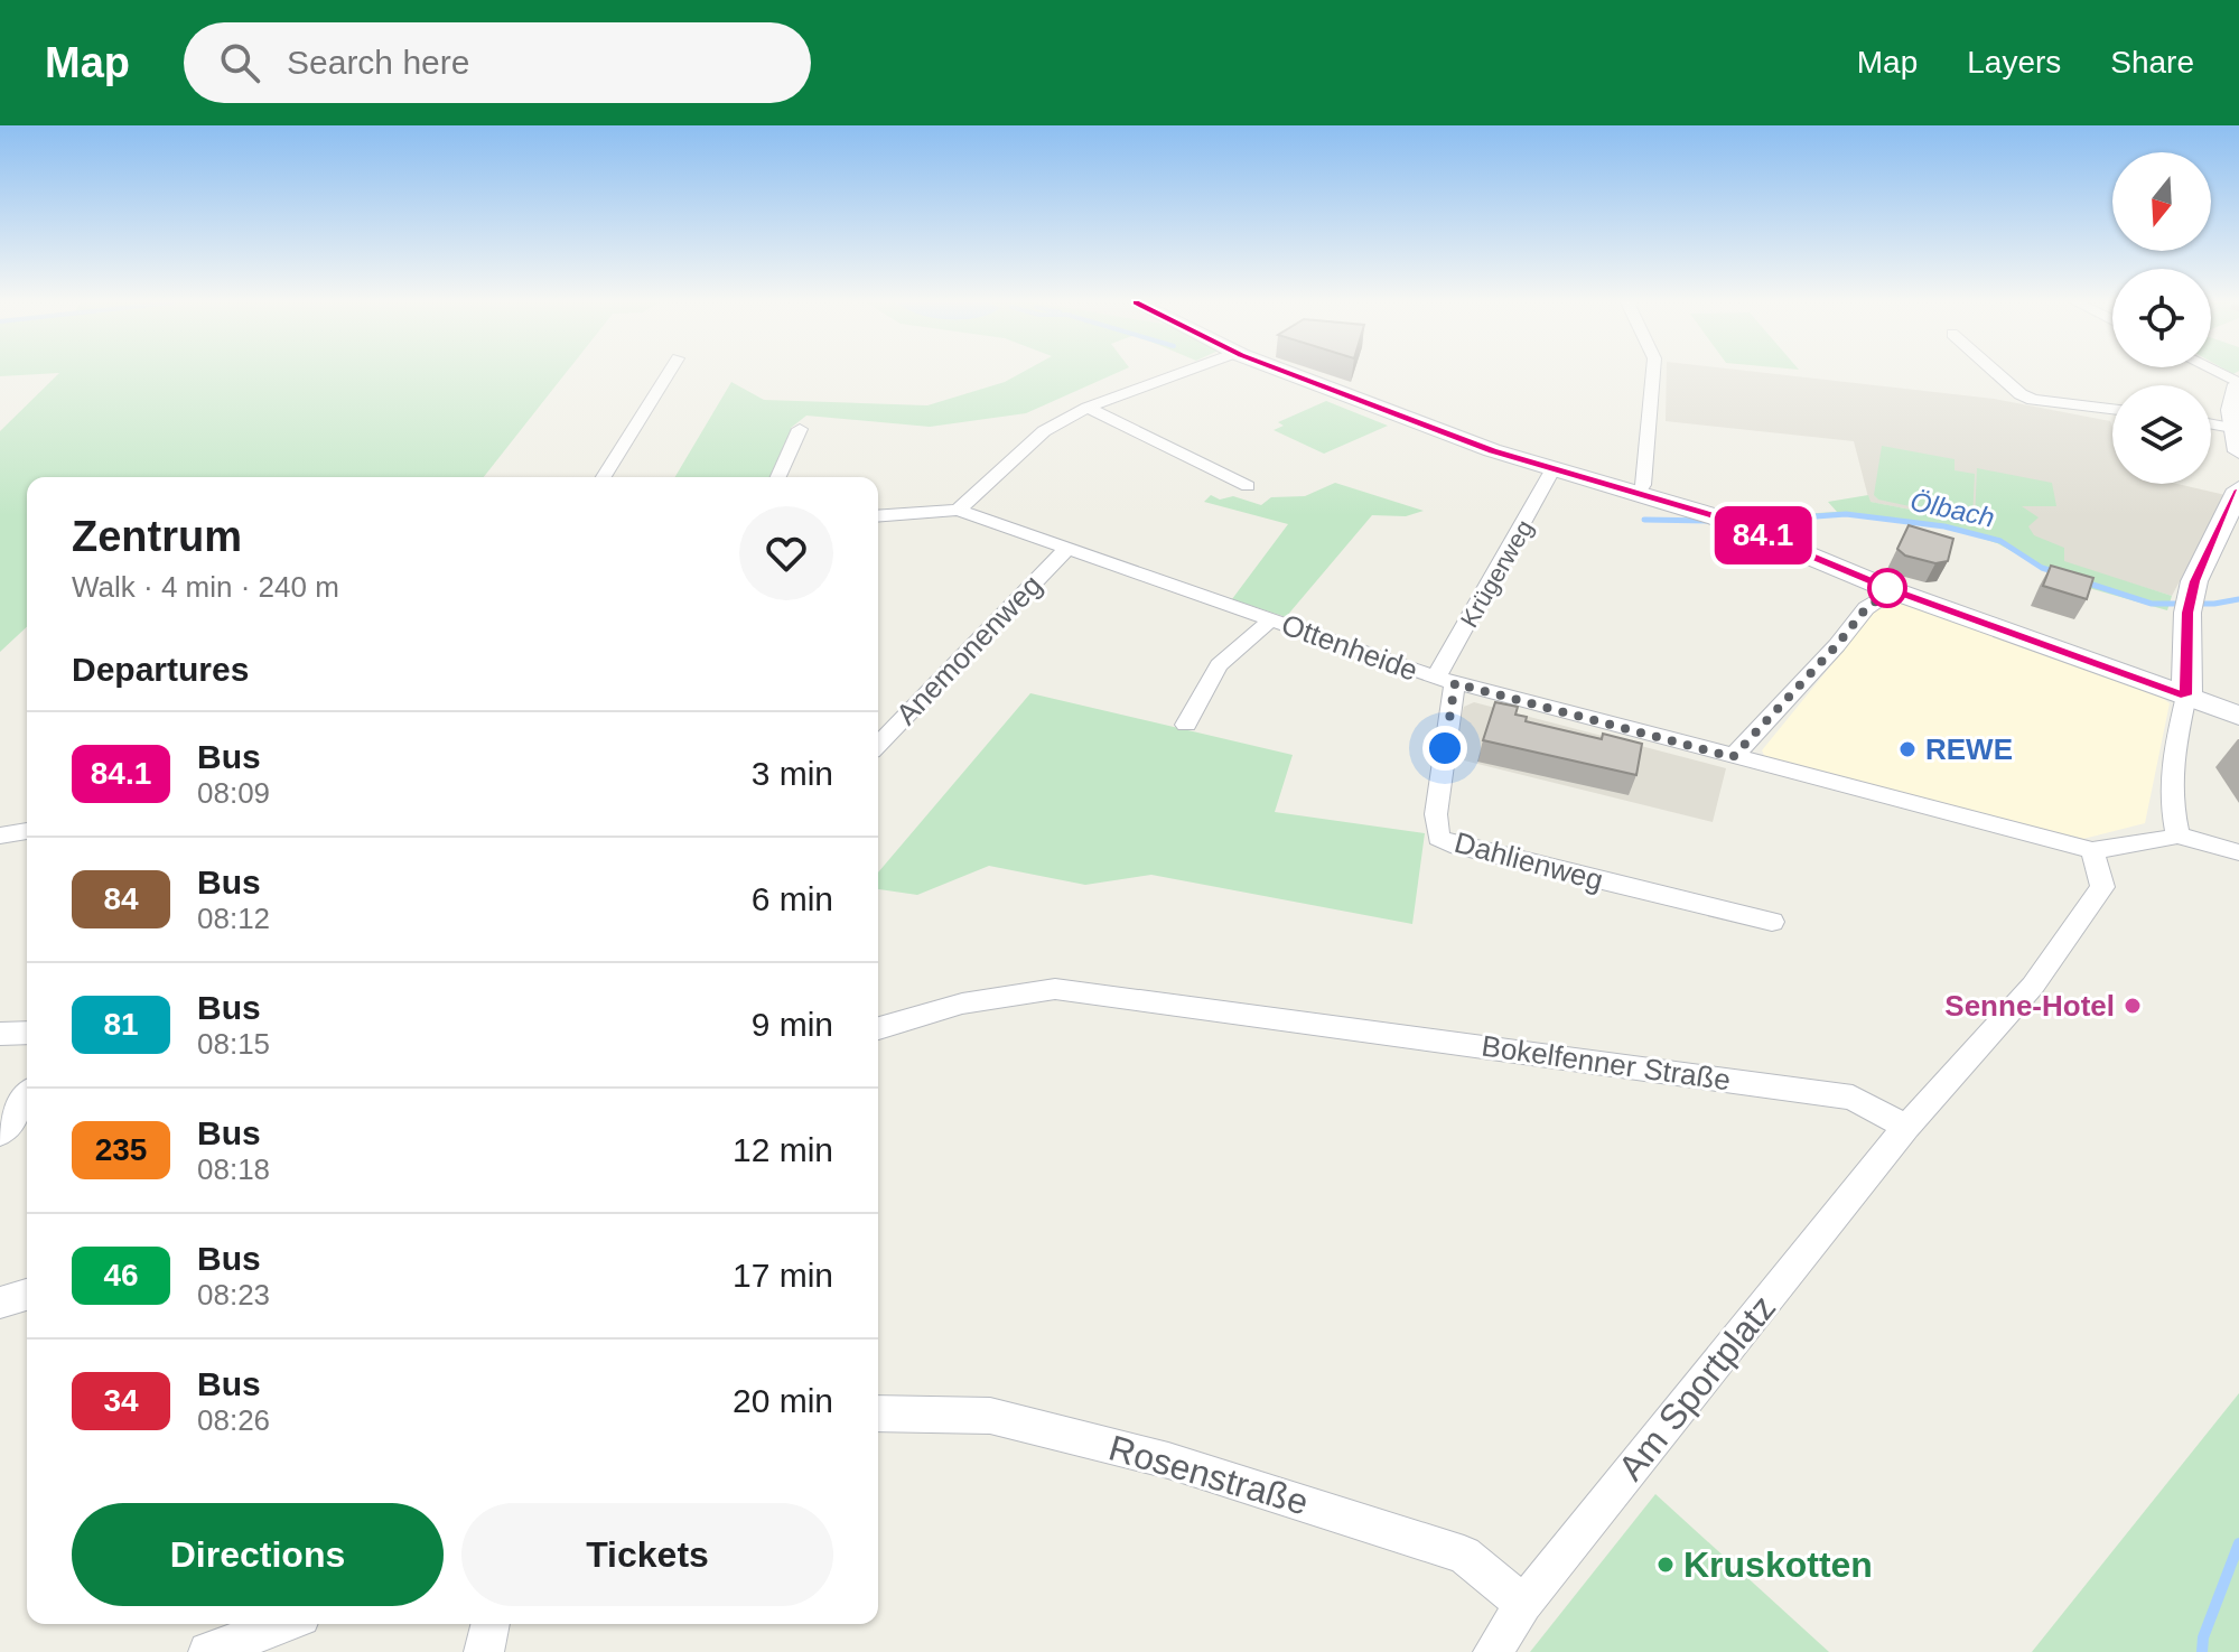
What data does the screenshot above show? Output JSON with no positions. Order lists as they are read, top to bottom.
{
  "streets": {
    "street": [
      "Krügerweg",
      "Ottenheide",
      "Anemonenweg",
      "Dahlienweg",
      "Bokelfenner Straße",
      "Am Sportplatz",
      "Rosenstraße"
    ]
  },
  "crossings": [
    ["Krügerweg", "Ottenheide"],
    ["Krügerweg", "Dahlienweg"],
    ["Ottenheide", "Anemonenweg"],
    ["Ottenheide", "Dahlienweg"],
    ["Bokelfenner Straße", "Am Sportplatz"],
    ["Am Sportplatz", "Rosenstraße"]
  ],
  "water": ["Ölbach"],
  "places": ["REWE", "Senne-Hotel", "Kruskotten"],
  "lines": ["bus line 84.1"],
  "north": "bottom",
  "page": {
    "header": "Map",
    "search": "Search here",
    "nav": ["Map", "Layers", "Share"],
    "on_map": "84.1",
    "heading": [
      ["Zentrum", "Walk · 4 min · 240 m"],
      "Departures"
    ],
    "list": [
      {
        "mark": "84.1",
        "name": "Bus",
        "note": "08:09",
        "value": "3 min"
      },
      {
        "mark": "84",
        "name": "Bus",
        "note": "08:12",
        "value": "6 min"
      },
      {
        "mark": "81",
        "name": "Bus",
        "note": "08:15",
        "value": "9 min"
      },
      {
        "mark": "235",
        "name": "Bus",
        "note": "08:18",
        "value": "12 min"
      },
      {
        "mark": "46",
        "name": "Bus",
        "note": "08:23",
        "value": "17 min"
      },
      {
        "mark": "34",
        "name": "Bus",
        "note": "08:26",
        "value": "20 min"
      }
    ],
    "buttons": ["Directions", "Tickets"]
  }
}
